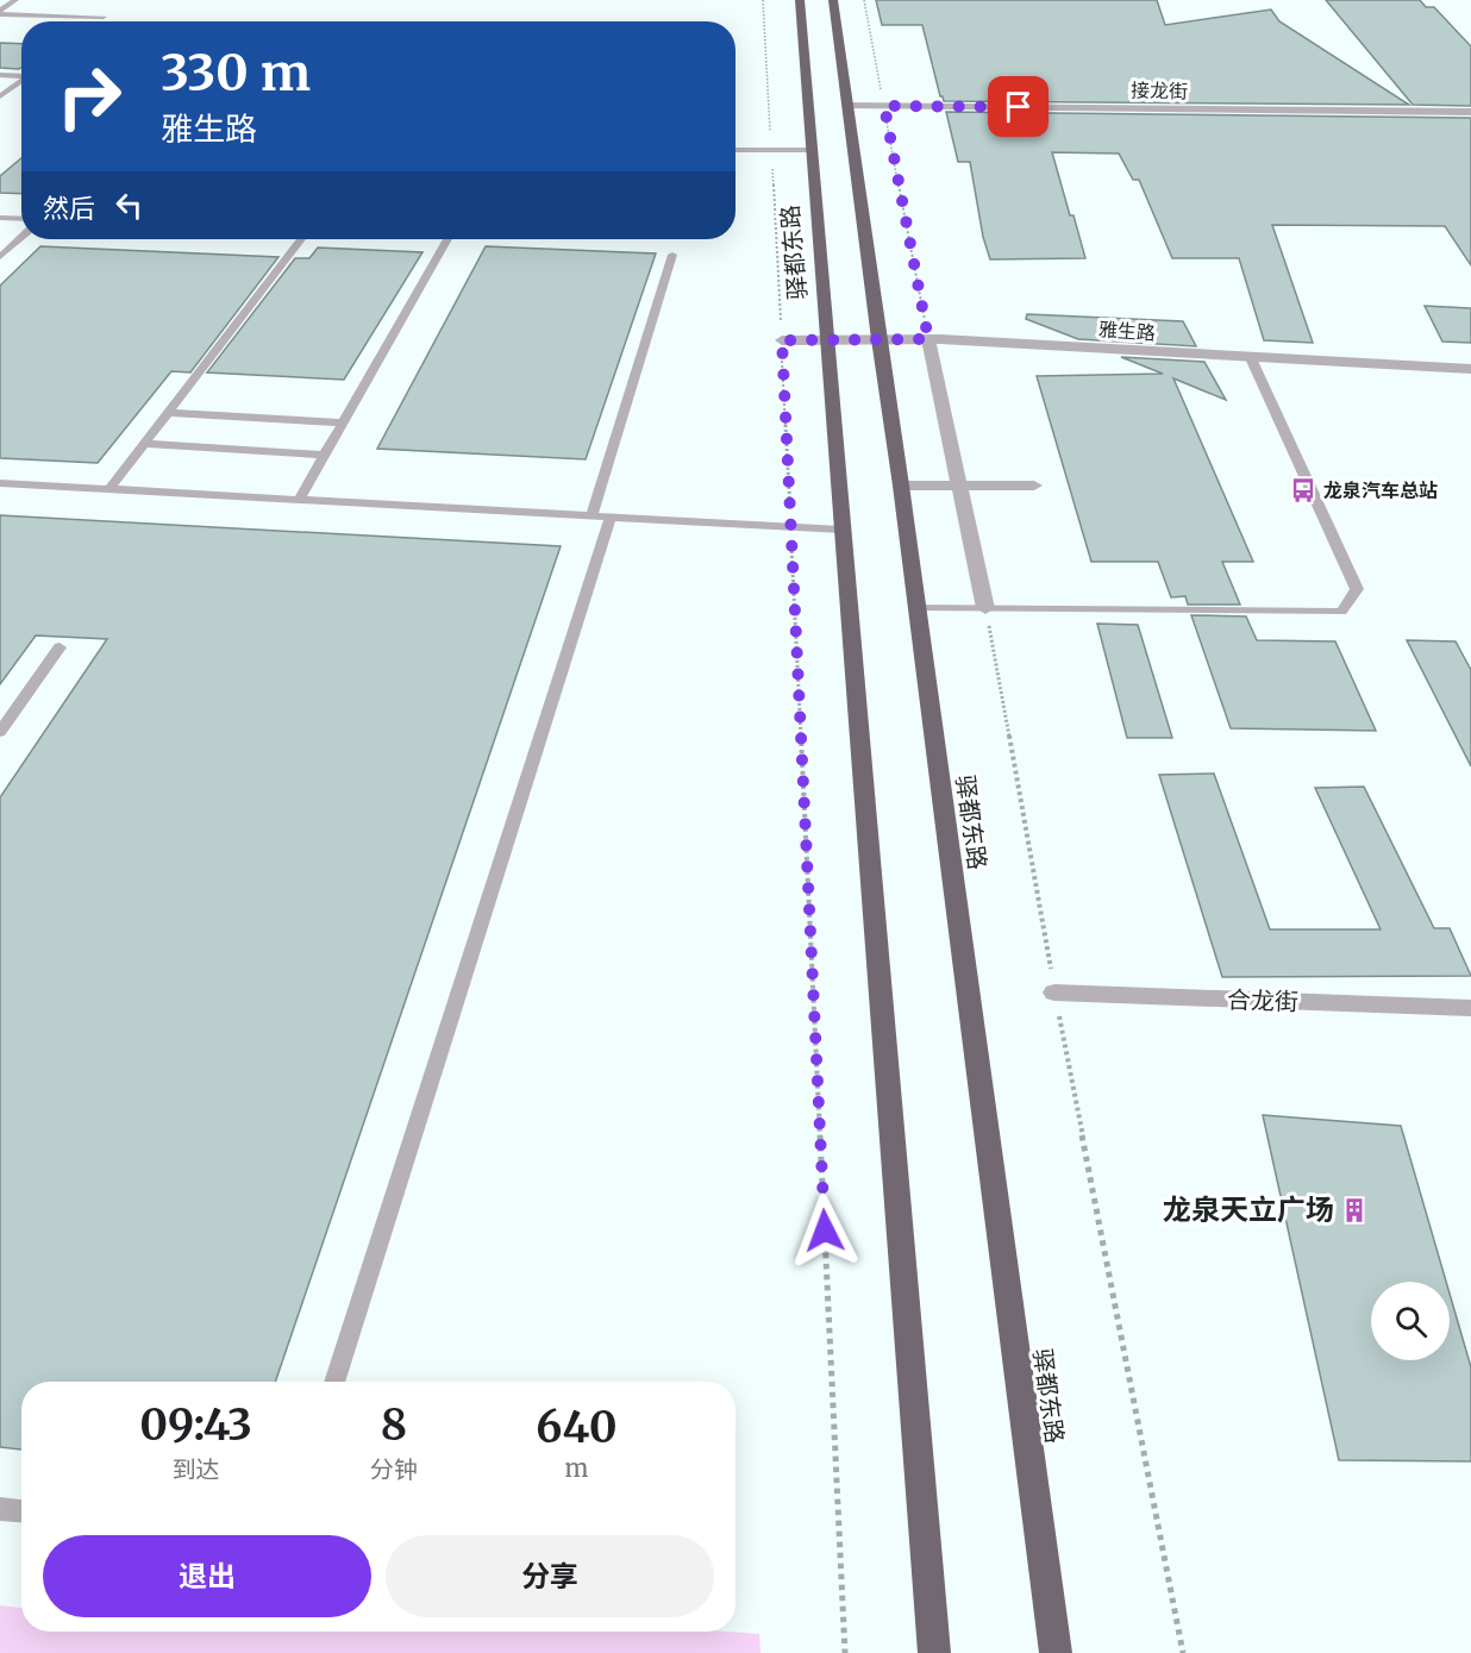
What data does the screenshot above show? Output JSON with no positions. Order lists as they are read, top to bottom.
{
  "streets": {
    "highway": ["驿都东路"],
    "street": ["接龙街", "雅生路", "合龙街"]
  },
  "crossings": [
    ["接龙街", "驿都东路"],
    ["驿都东路", "雅生路"]
  ],
  "places": {
    "bus stop": ["龙泉汽车总站"],
    "building": ["龙泉天立广场"]
  },
  "page": {
    "turn": ["330 m", "雅生路"],
    "then": "然后",
    "eta": [
      "09:43",
      "到达",
      "8",
      "分钟",
      "640",
      "m"
    ],
    "buttons": ["退出", "分享"]
  }
}
